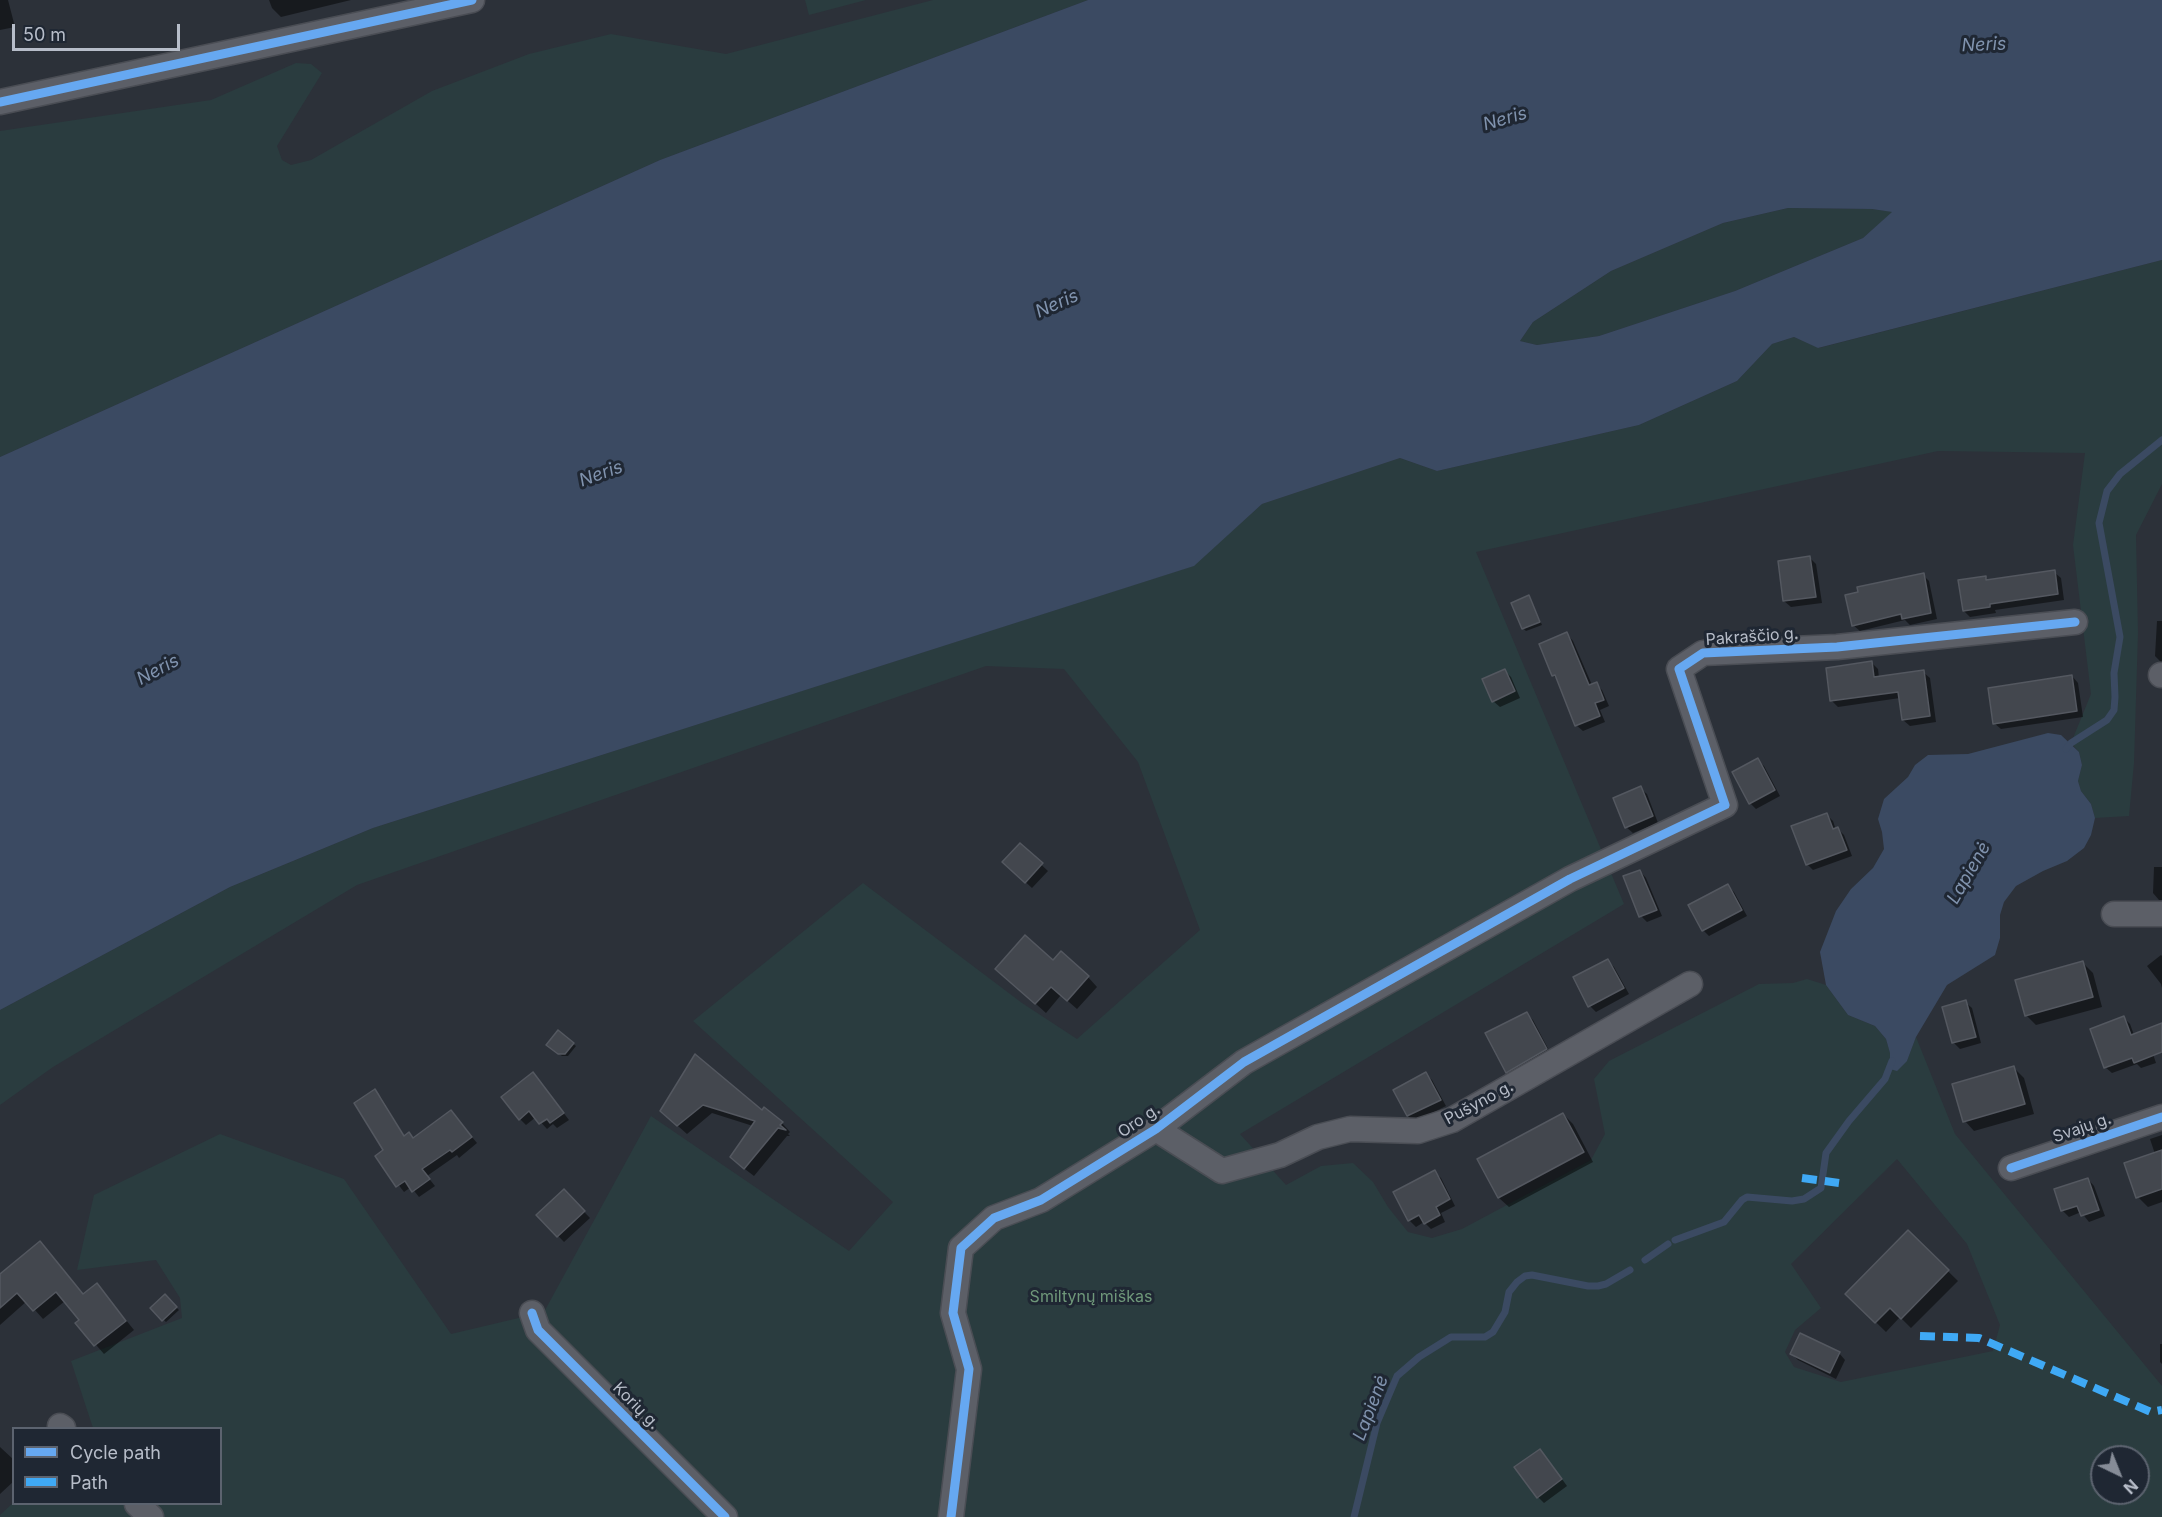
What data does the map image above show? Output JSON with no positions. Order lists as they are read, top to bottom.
{
  "streets": {
    "street": [
      "Pakraščio g.",
      "Pušyno g.",
      "Oro g.",
      "Svajų g.",
      "Korių g."
    ]
  },
  "crossings": [
    ["Pakraščio g.", "Oro g."],
    ["Pušyno g.", "Oro g."]
  ],
  "water": ["Neris", "Lapienė"],
  "parks": ["Smiltynų miškas"],
  "legend": ["Cycle path", "Path"],
  "scale_bar": "50 m",
  "north": "bottom right"
}
